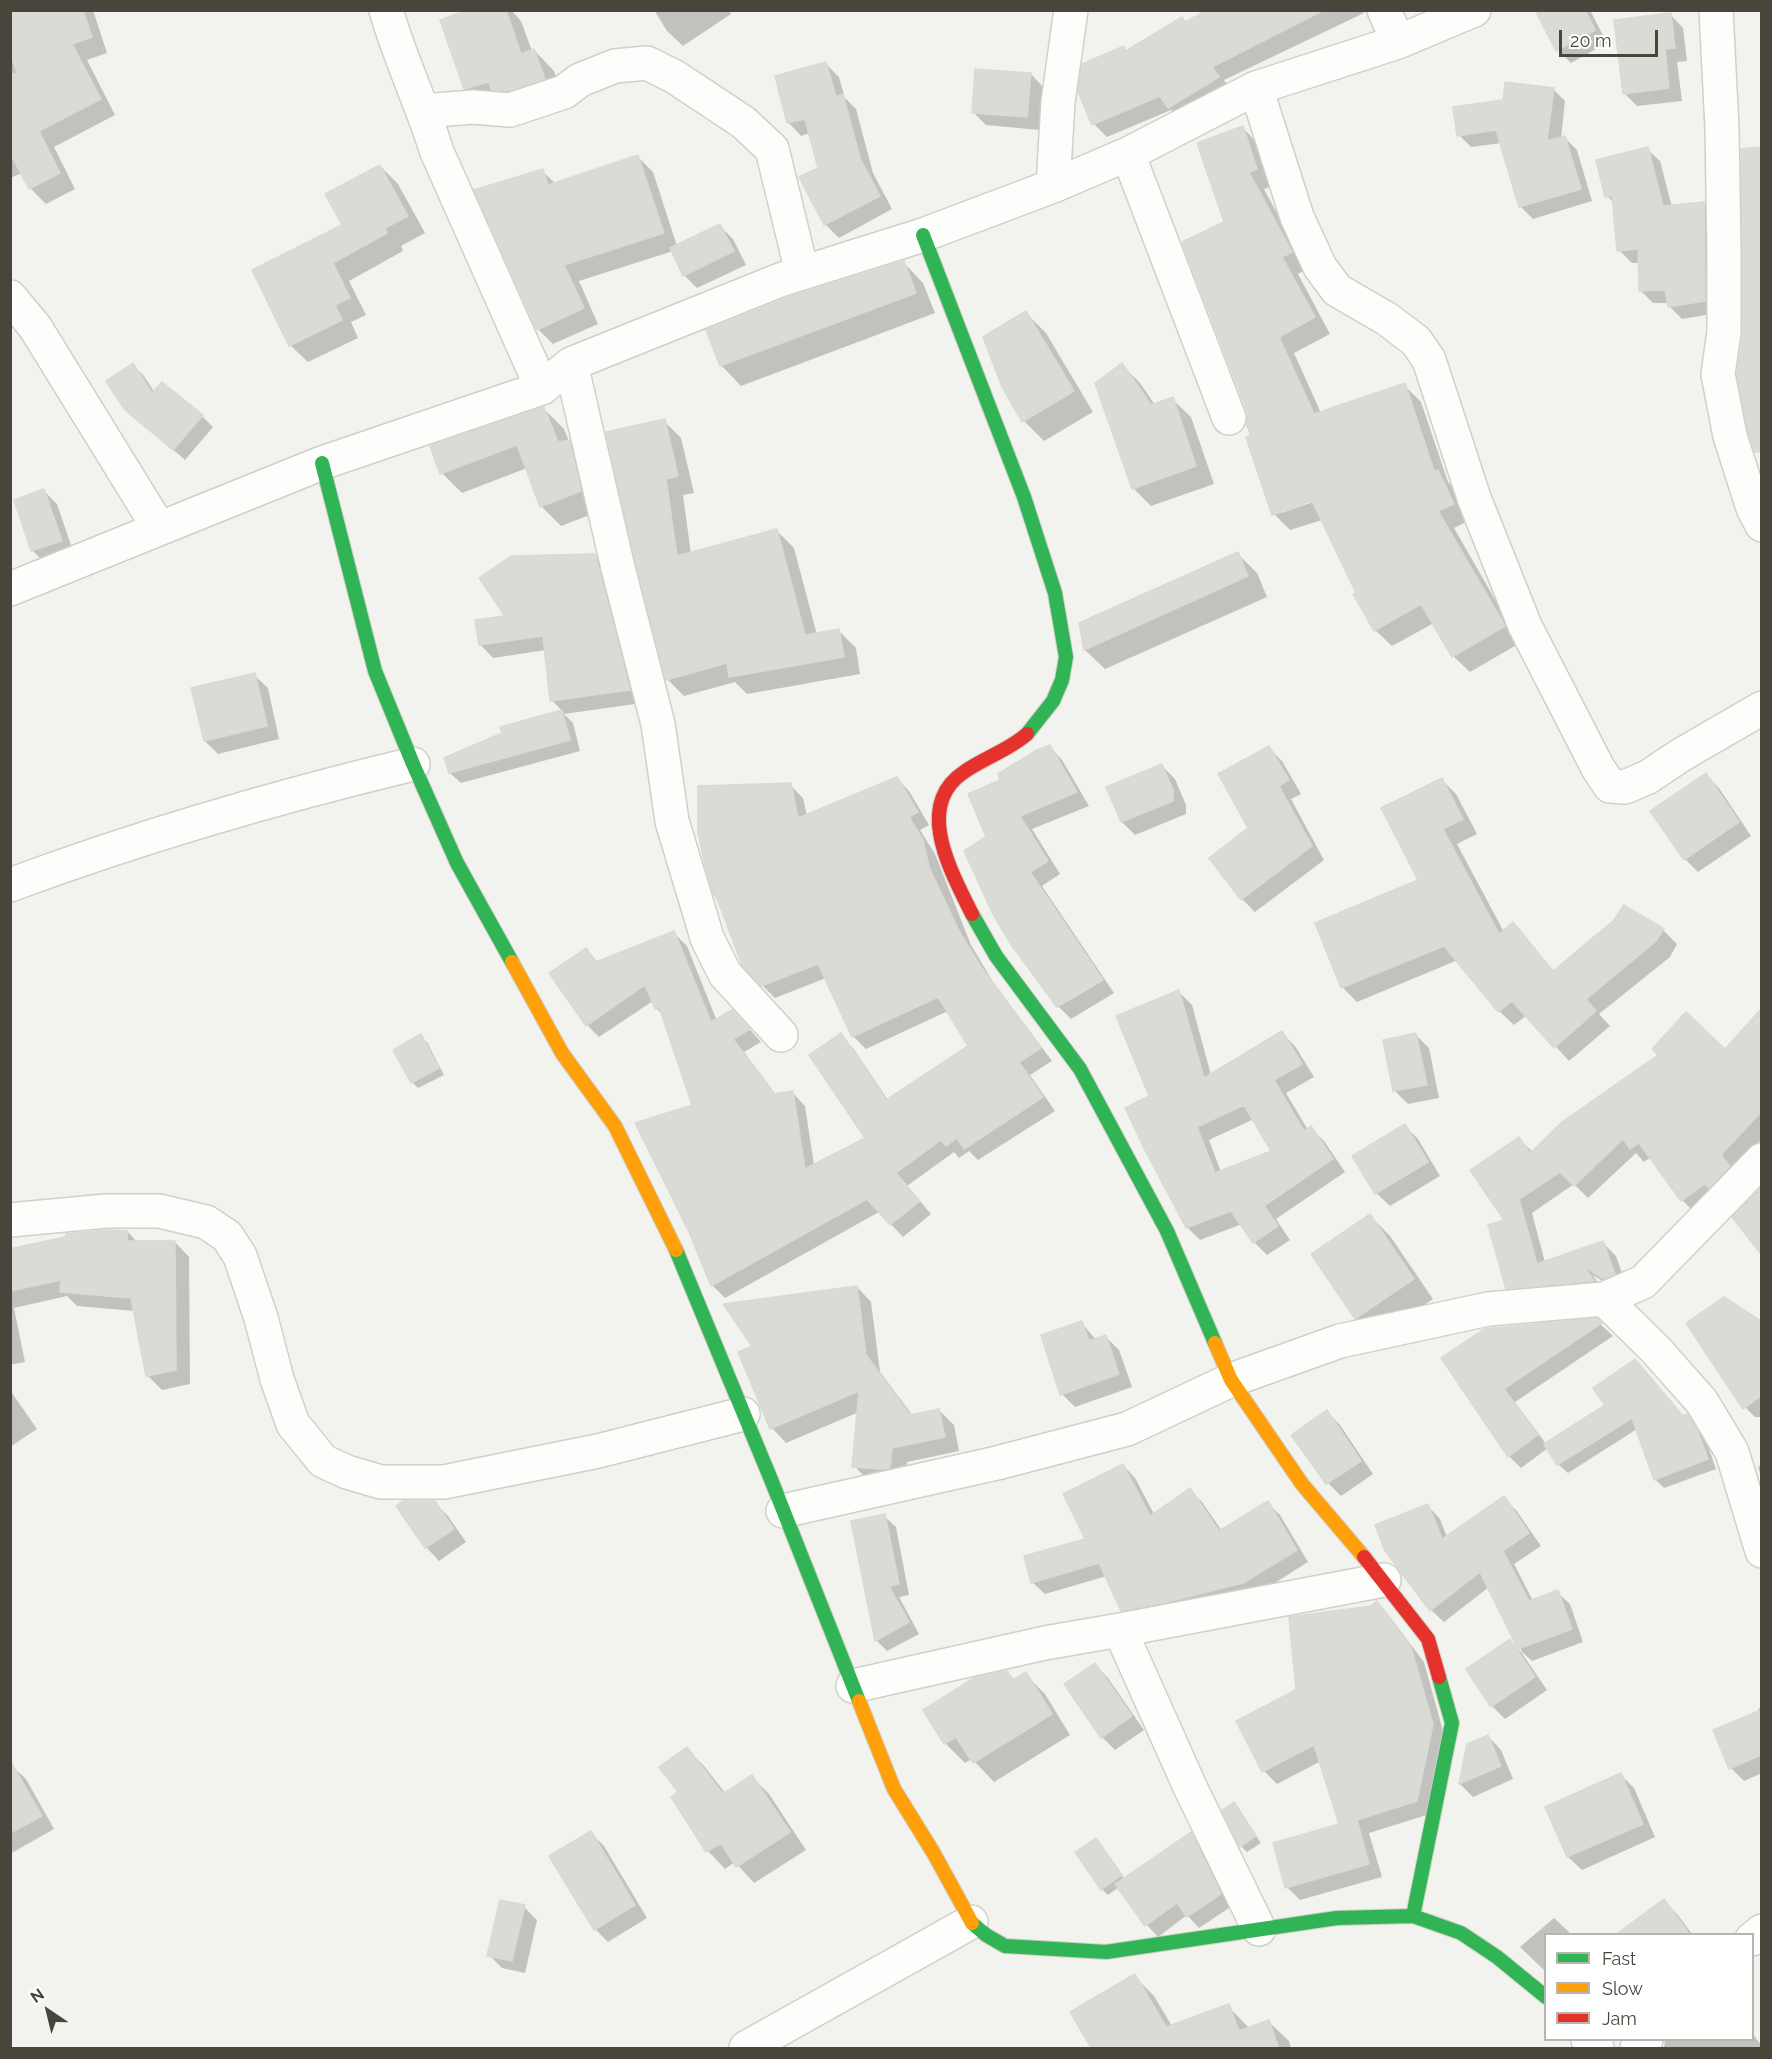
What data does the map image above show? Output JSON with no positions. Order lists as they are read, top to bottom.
{
  "legend": ["Fast", "Slow", "Jam"],
  "scale_bar": "20 m",
  "north": "top left"
}
